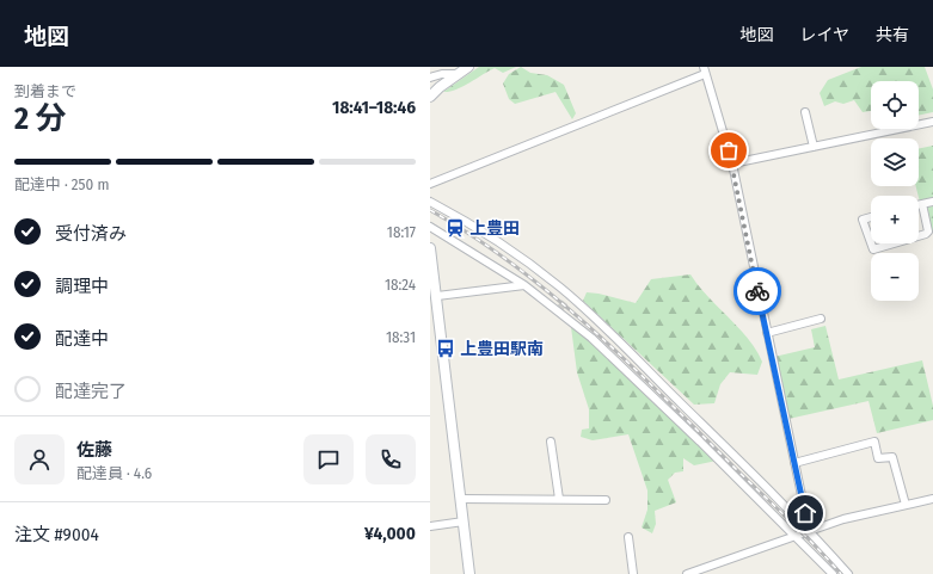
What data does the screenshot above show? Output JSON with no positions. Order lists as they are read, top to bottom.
{
  "places": {
    "station": ["上豊田"],
    "bus stop": ["上豊田駅南"]
  },
  "page": {
    "header": "地図",
    "nav": ["地図", "レイヤ", "共有"],
    "heading": ["2 分", "到着まで", "18:41–18:46"],
    "panel": [
      "佐藤",
      "配達員 · 4.6",
      "注文 #9004",
      "¥4,000"
    ],
    "map_buttons": ["+", "−"],
    "bar": "配達中 · 250 m",
    "list": [
      ["受付済み", "18:17"],
      ["調理中", "18:24"],
      ["配達中", "18:31"],
      "配達完了"
    ]
  }
}
